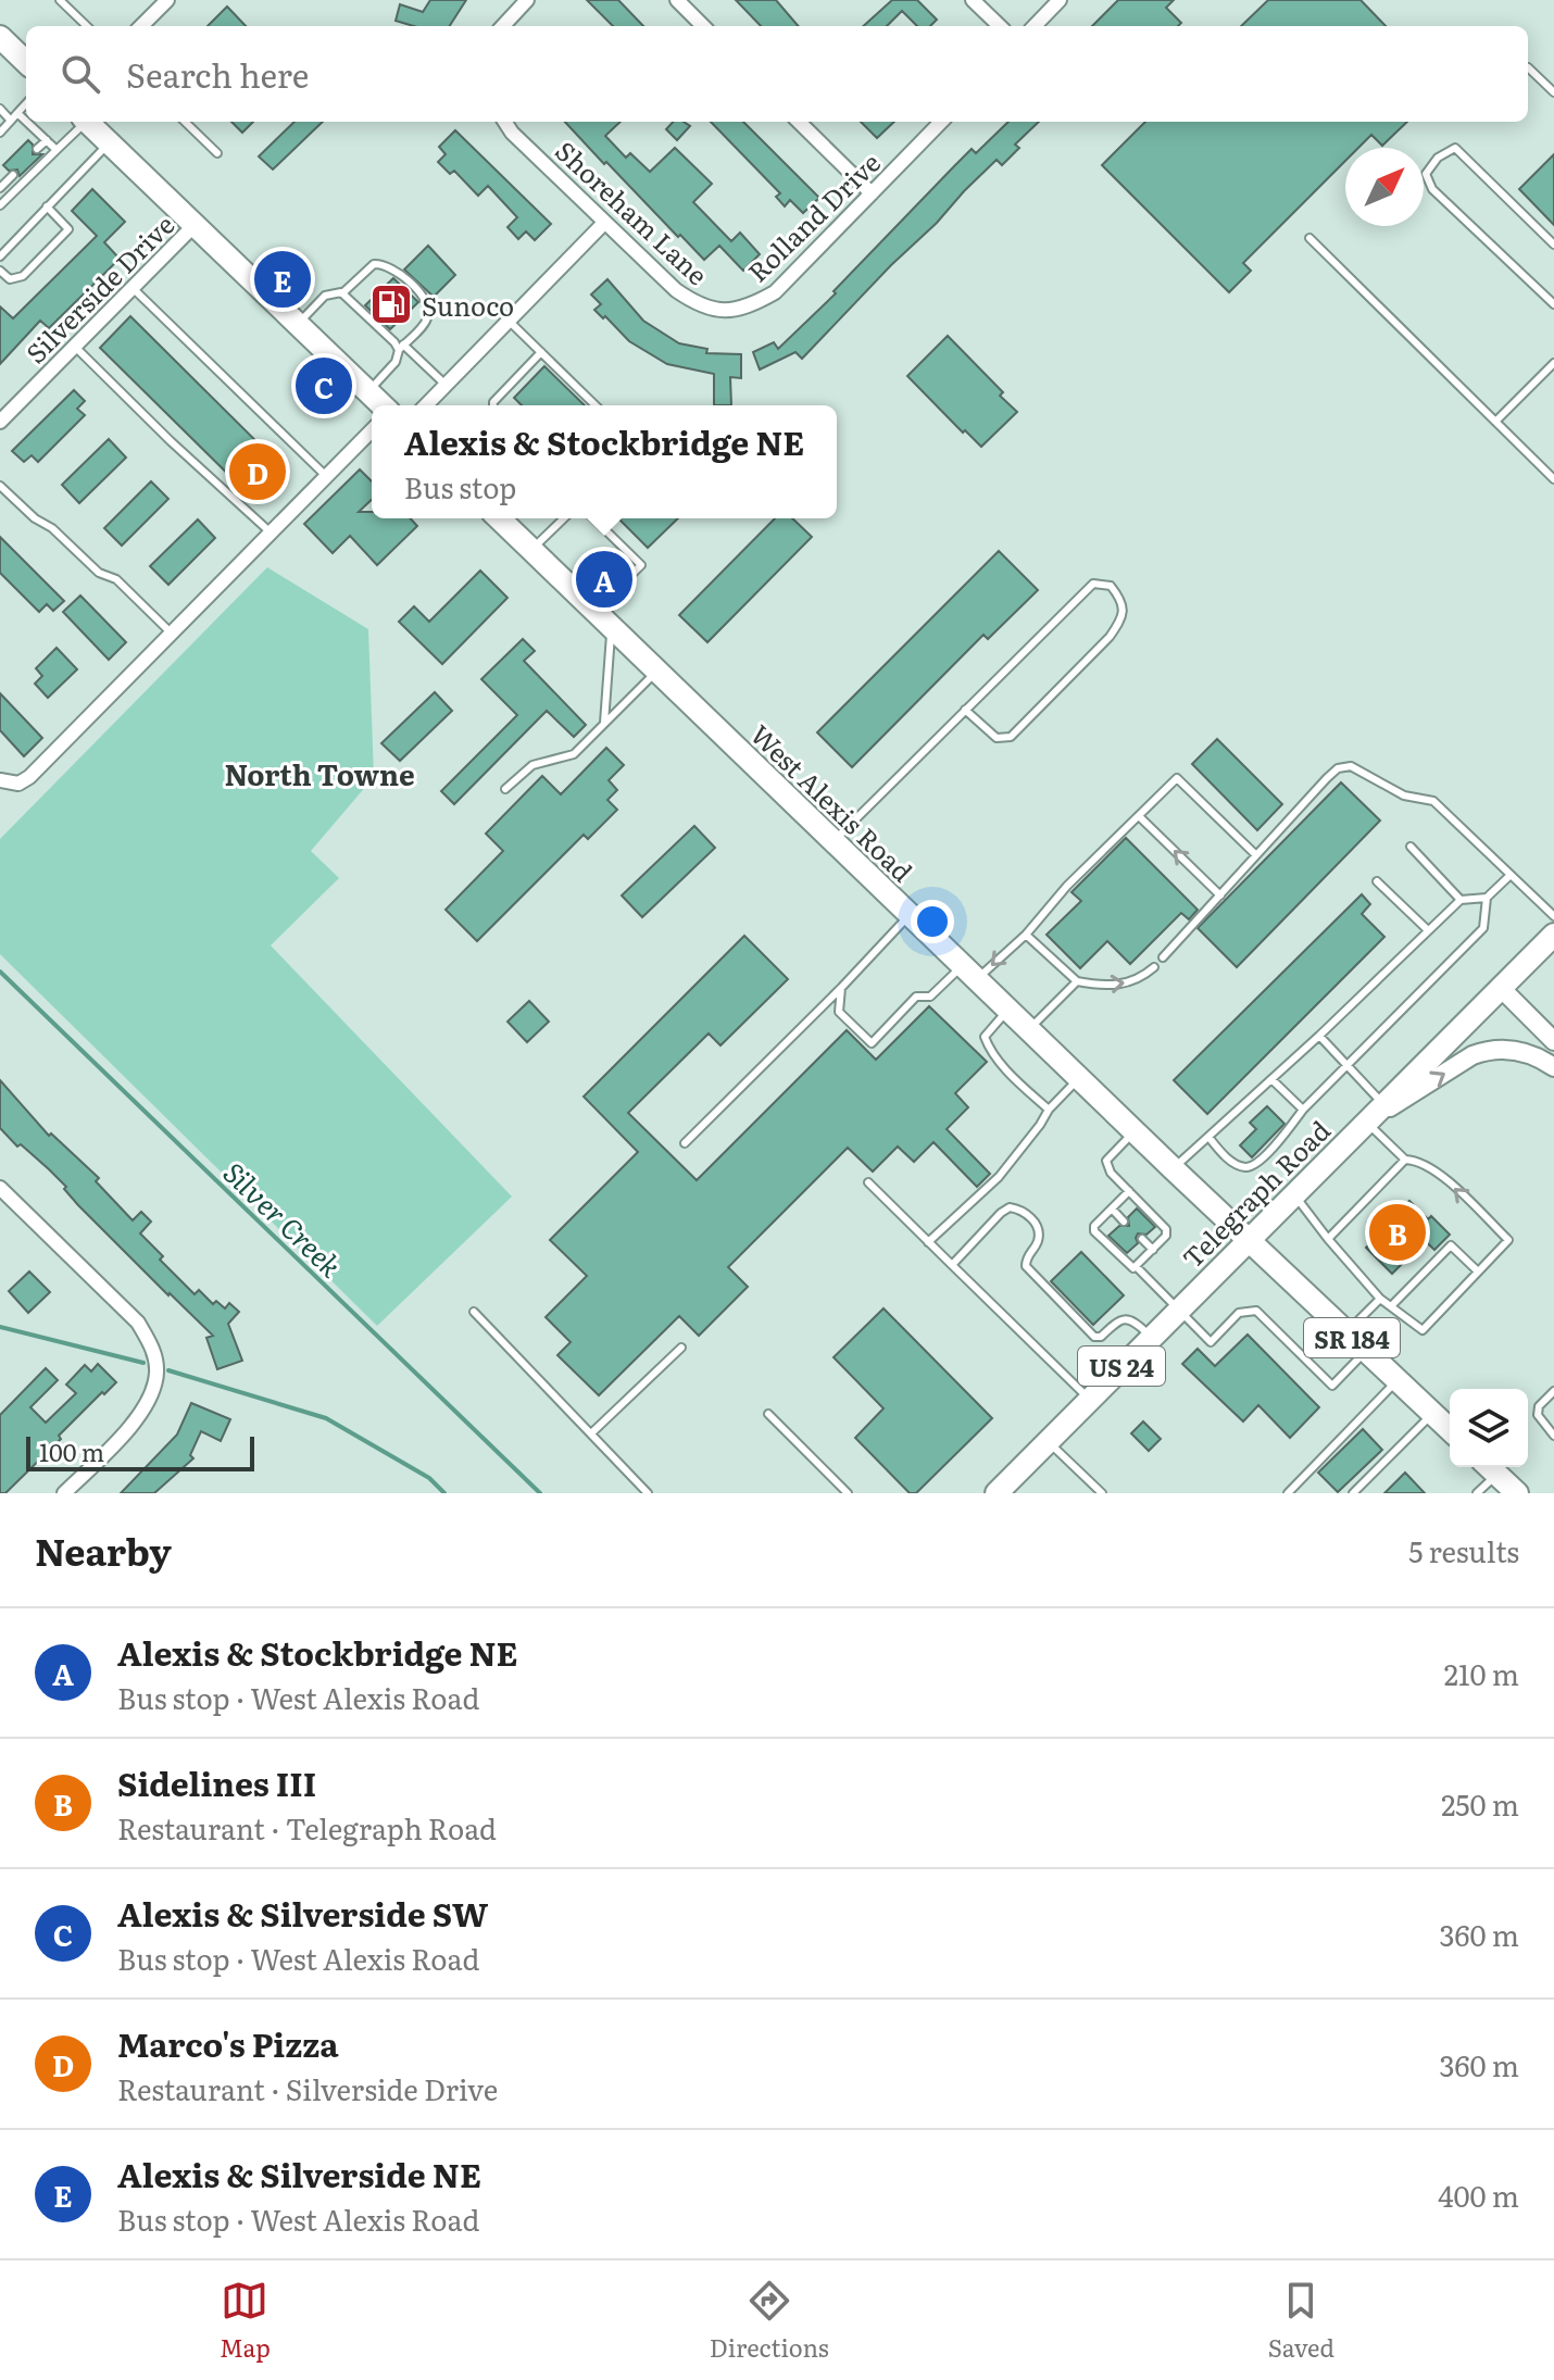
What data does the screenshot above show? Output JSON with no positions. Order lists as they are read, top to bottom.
{
  "streets": {
    "main road": [
      "West Alexis Road",
      "Telegraph Road",
      "SR 184",
      "US 24"
    ],
    "street": ["Shoreham Lane", "Rolland Drive", "Silverside Drive"]
  },
  "crossings": [
    ["Shoreham Lane", "Rolland Drive"],
    ["West Alexis Road", "Telegraph Road"],
    ["West Alexis Road", "SR 184"],
    ["Telegraph Road", "SR 184"]
  ],
  "districts": ["North Towne"],
  "water": ["Silver Creek"],
  "places": {
    "fuel station": ["Sunoco"]
  },
  "scale_bar": "100 m",
  "north": "top right",
  "page": {
    "search": "Search here",
    "pins": [
      "E",
      "C",
      "D",
      "A",
      "B"
    ],
    "popup": ["Alexis & Stockbridge NE", "Bus stop"],
    "scale": "100 m",
    "heading": ["Nearby", "5 results"],
    "list": [
      {
        "mark": "A",
        "name": "Alexis & Stockbridge NE",
        "note": "Bus stop · West Alexis Road",
        "value": "210 m"
      },
      {
        "mark": "B",
        "name": "Sidelines III",
        "note": "Restaurant · Telegraph Road",
        "value": "250 m"
      },
      {
        "mark": "C",
        "name": "Alexis & Silverside SW",
        "note": "Bus stop · West Alexis Road",
        "value": "360 m"
      },
      {
        "mark": "D",
        "name": "Marco's Pizza",
        "note": "Restaurant · Silverside Drive",
        "value": "360 m"
      },
      {
        "mark": "E",
        "name": "Alexis & Silverside NE",
        "note": "Bus stop · West Alexis Road",
        "value": "400 m"
      }
    ],
    "nav": ["Map", "Directions", "Saved"]
  }
}
